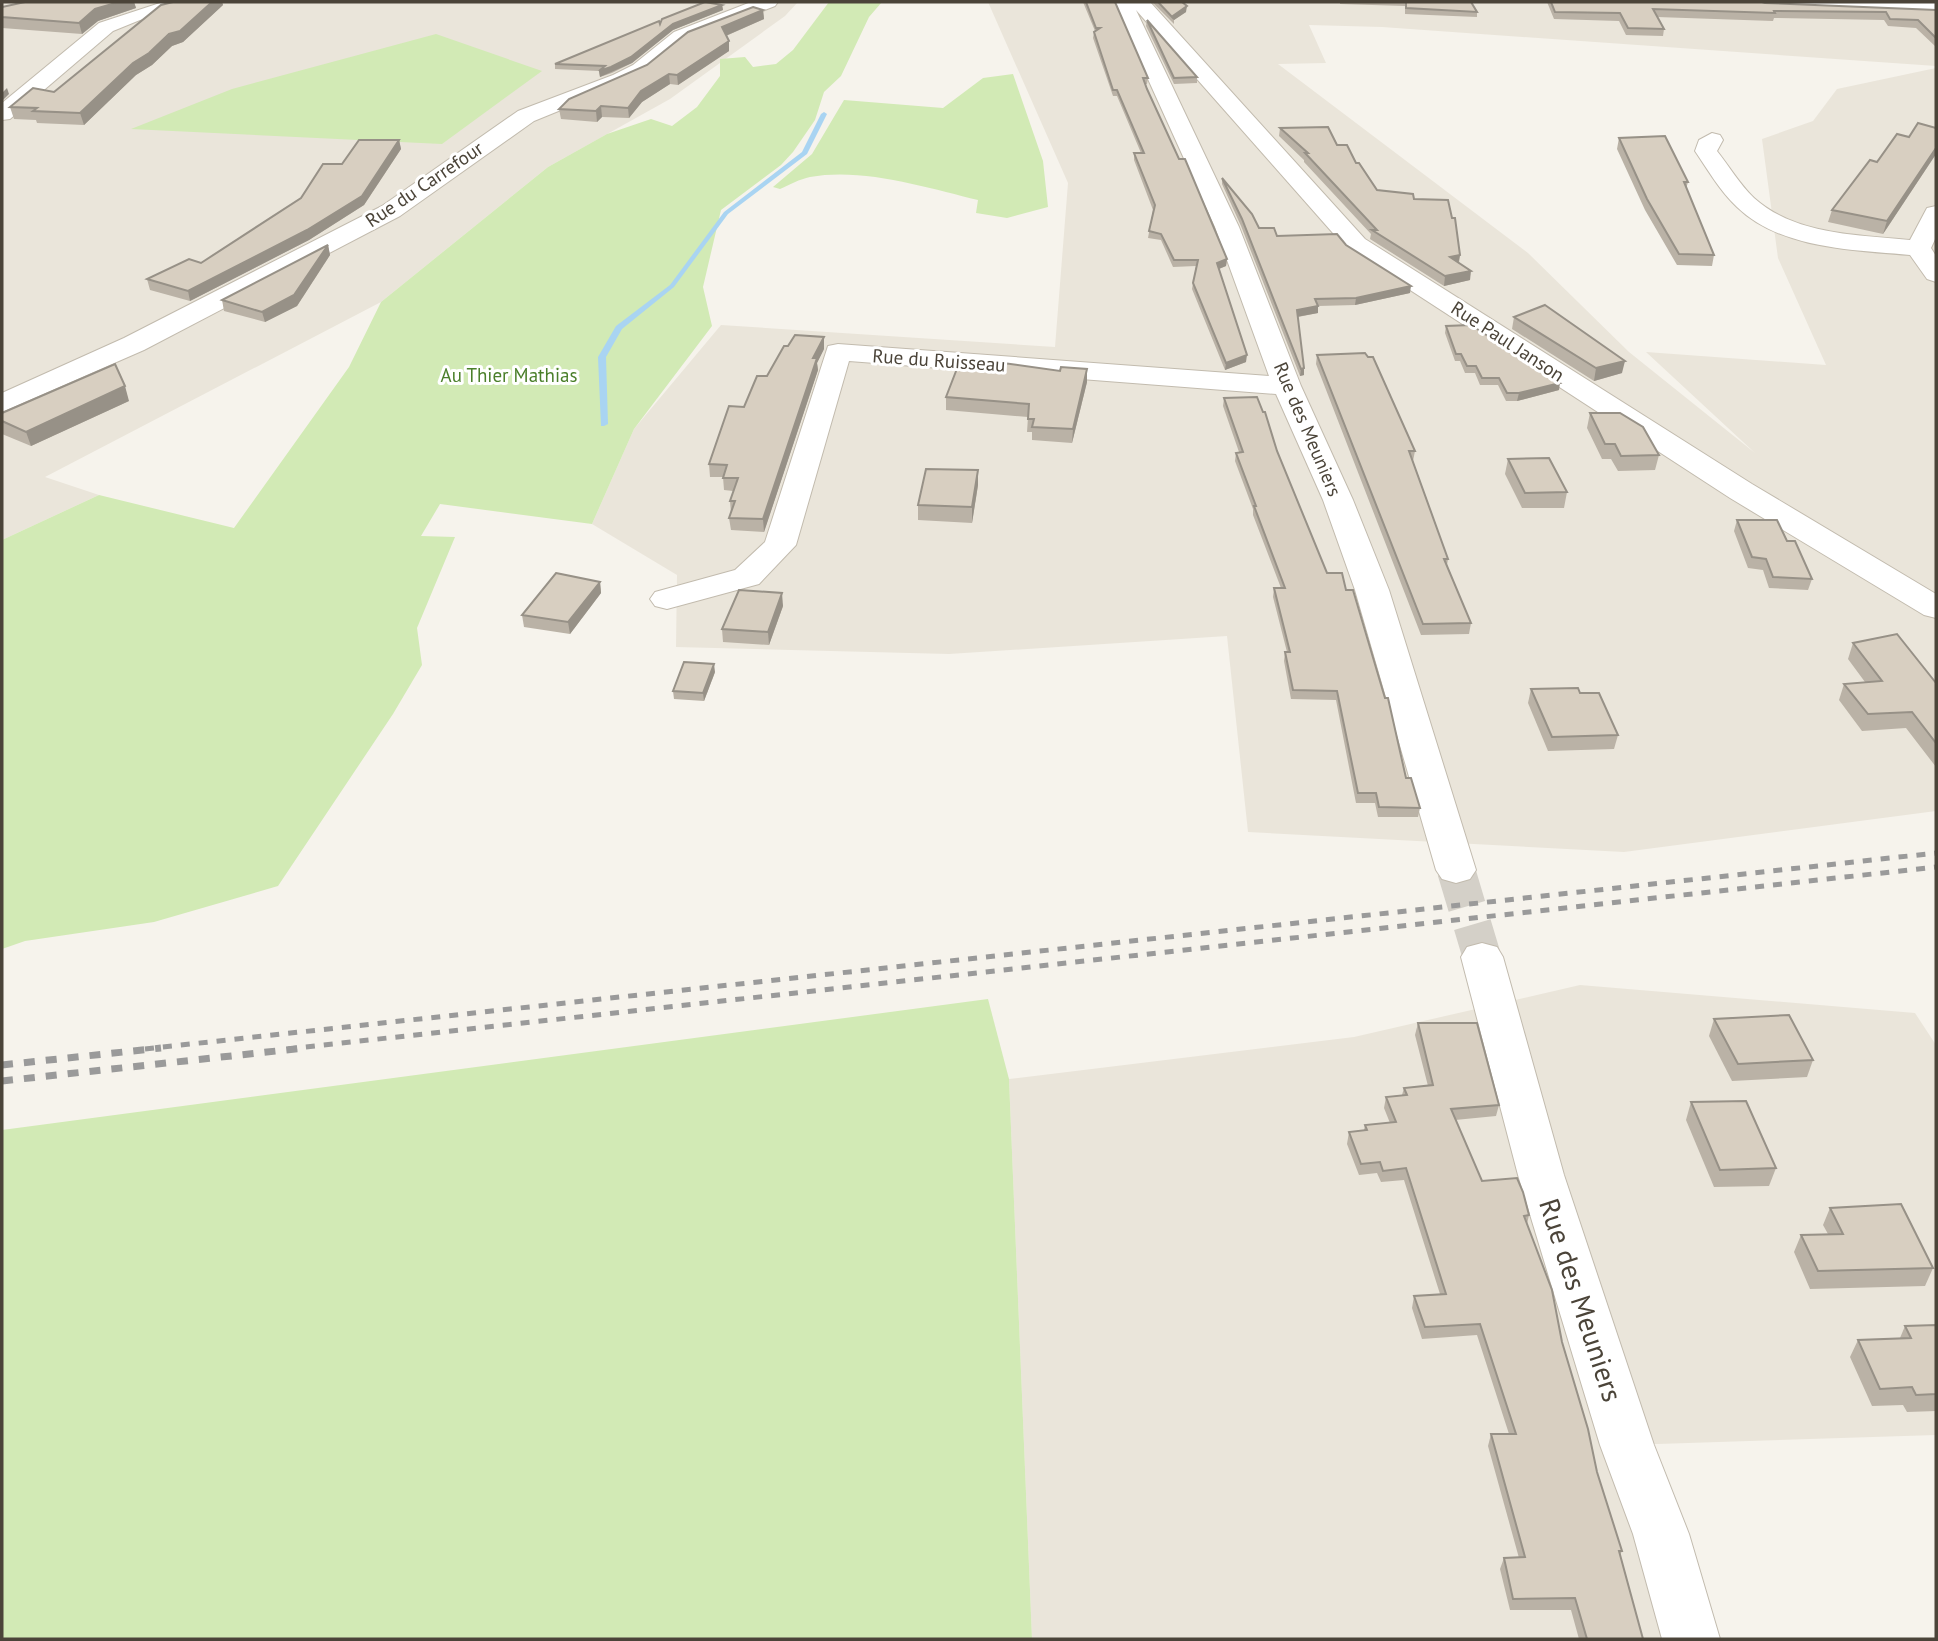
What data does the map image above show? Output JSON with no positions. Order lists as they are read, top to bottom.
{
  "streets": {
    "street": [
      "Rue du Carrefour",
      "Rue Paul Janson",
      "Rue du Ruisseau",
      "Rue des Meuniers"
    ]
  },
  "crossings": [
    ["Rue du Ruisseau", "Rue des Meuniers"]
  ],
  "parks": ["Au Thier Mathias"]
}
